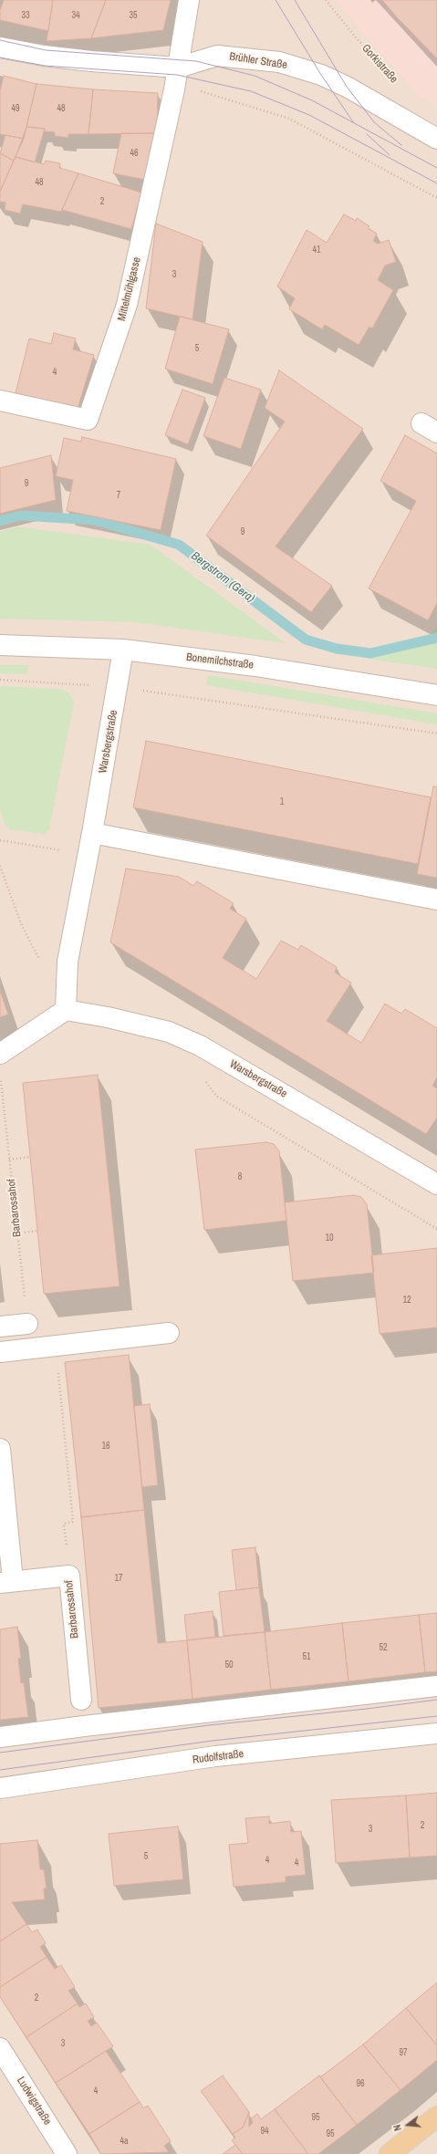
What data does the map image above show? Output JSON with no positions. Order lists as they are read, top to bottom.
{
  "streets": {
    "street": [
      "Brühler Straße",
      "Mittelmühlgasse",
      "Bonemilchstraße",
      "Warsbergstraße",
      "Barbarossahof",
      "Rudolfstraße",
      "Ludwigstraße"
    ],
    "path": ["Gorkistraße"]
  },
  "crossings": [
    ["Brühler Straße", "Mittelmühlgasse"],
    ["Bonemilchstraße", "Warsbergstraße"]
  ],
  "water": ["Bergstrom (Gera)"],
  "house_numbers": [
    "33",
    "34",
    "35",
    "49",
    "48",
    "46",
    "48",
    "2",
    "41",
    "3",
    "5",
    "4",
    "9",
    "7",
    "9",
    "1",
    "8",
    "10",
    "12",
    "16",
    "17",
    "52",
    "51",
    "50",
    "2",
    "3",
    "5",
    "4",
    "4",
    "2",
    "3",
    "97",
    "96",
    "4",
    "95",
    "94",
    "95",
    "4a"
  ],
  "north": "left"
}
